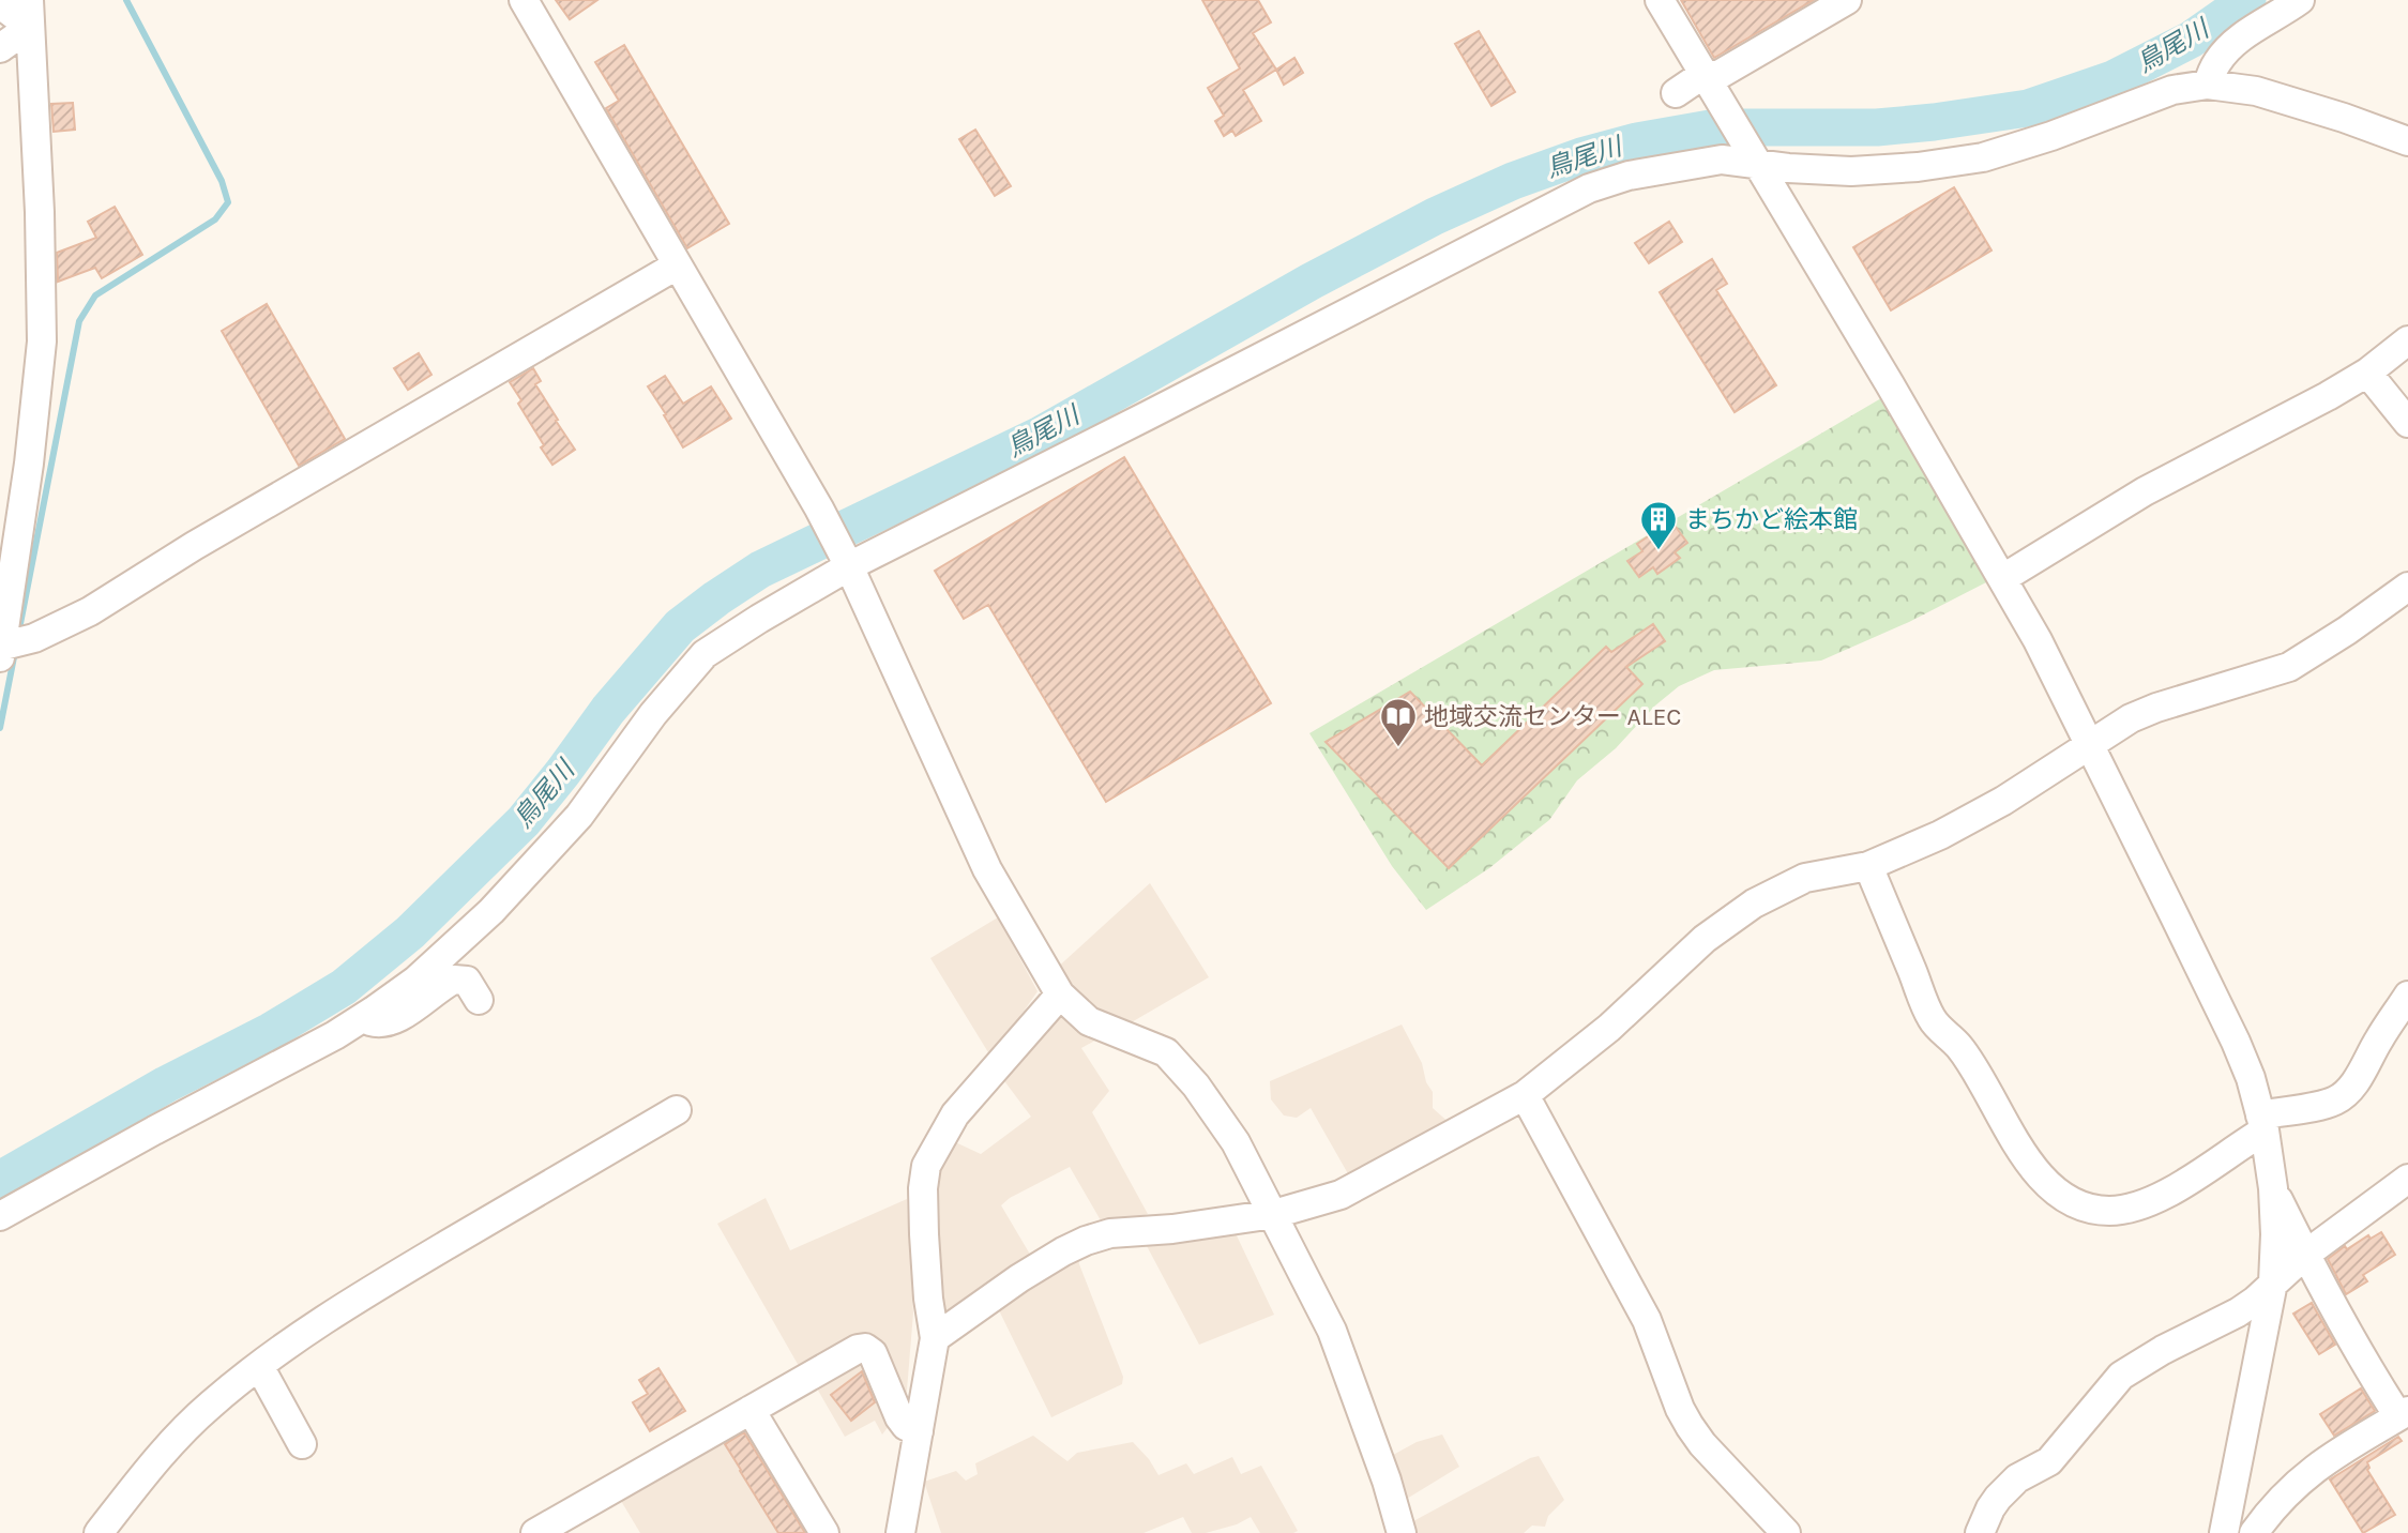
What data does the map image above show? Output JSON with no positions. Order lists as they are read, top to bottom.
{
  "water": ["鳥尾川"],
  "places": {
    "building": ["まちかど絵本館"],
    "library": ["地域交流センター ALEC"]
  }
}
